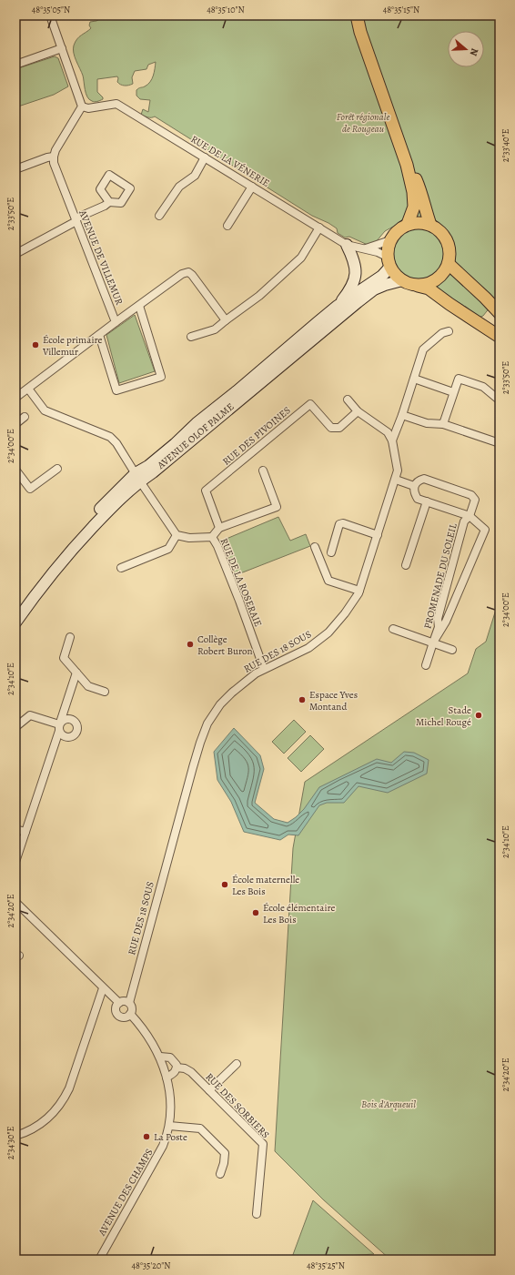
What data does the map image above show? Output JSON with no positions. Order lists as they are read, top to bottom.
{
  "streets": {
    "main road": ["AVENUE OLOF PALME"],
    "street": [
      "RUE DE LA VÉNERIE",
      "AVENUE DE VILLEMUR",
      "RUE DES PIVOINES",
      "PROMENADE DU SOLEIL",
      "RUE DE LA ROSERAIE",
      "RUE DES 18 SOUS",
      "RUE DES SORBIERS",
      "AVENUE DES CHAMPS"
    ]
  },
  "crossings": [
    ["RUE DE LA VÉNERIE", "AVENUE OLOF PALME"],
    ["RUE DE LA ROSERAIE", "RUE DES 18 SOUS"],
    ["RUE DES 18 SOUS", "AVENUE DES CHAMPS"],
    ["RUE DES SORBIERS", "AVENUE DES CHAMPS"]
  ],
  "parks": ["Forêt régionale de Rougeau", "Bois d'Arqueuil"],
  "places": [
    "École primaire Villemur",
    "Collège Robert Buron",
    "Espace Yves Montand",
    "Stade Michel Rougé",
    "École maternelle Les Bois",
    "École élémentaire Les Bois",
    "La Poste"
  ],
  "north": "right",
  "coordinates": [
    "48°35'05\"N",
    "48°35'10\"N",
    "48°35'15\"N",
    "2°33'40\"E",
    "2°33'50\"E",
    "2°34'00\"E",
    "2°34'10\"E",
    "2°34'20\"E",
    "2°34'30\"E",
    "48°35'20\"N",
    "48°35'25\"N"
  ]
}
